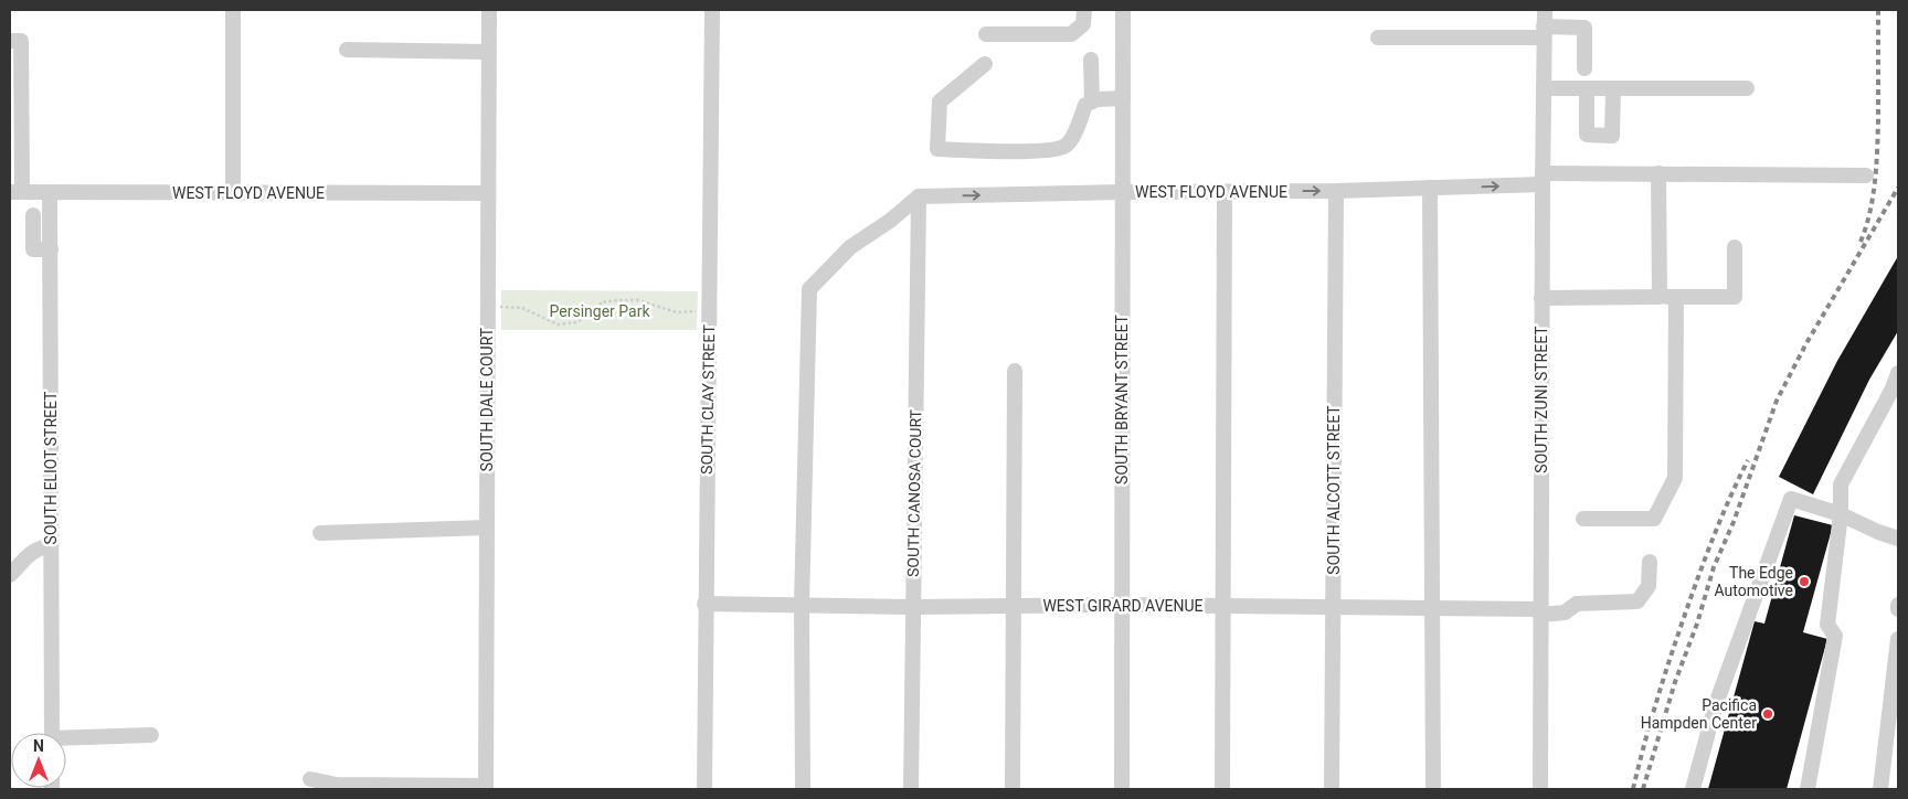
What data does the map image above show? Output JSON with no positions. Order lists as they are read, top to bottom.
{
  "streets": {
    "street": [
      "WEST FLOYD AVENUE",
      "SOUTH DALE COURT",
      "SOUTH CLAY STREET",
      "SOUTH BRYANT STREET",
      "SOUTH ZUNI STREET",
      "SOUTH ELIOT STREET",
      "SOUTH ALCOTT STREET",
      "SOUTH CANOSA COURT",
      "WEST GIRARD AVENUE"
    ]
  },
  "crossings": [
    ["WEST FLOYD AVENUE", "SOUTH DALE COURT"],
    ["WEST FLOYD AVENUE", "SOUTH BRYANT STREET"],
    ["WEST FLOYD AVENUE", "SOUTH ZUNI STREET"],
    ["WEST FLOYD AVENUE", "SOUTH ELIOT STREET"],
    ["WEST FLOYD AVENUE", "SOUTH ALCOTT STREET"],
    ["WEST FLOYD AVENUE", "SOUTH CANOSA COURT"],
    ["SOUTH CLAY STREET", "WEST GIRARD AVENUE"],
    ["SOUTH BRYANT STREET", "WEST GIRARD AVENUE"],
    ["SOUTH ZUNI STREET", "WEST GIRARD AVENUE"],
    ["SOUTH ALCOTT STREET", "WEST GIRARD AVENUE"],
    ["SOUTH CANOSA COURT", "WEST GIRARD AVENUE"]
  ],
  "parks": ["Persinger Park"],
  "places": ["The Edge Automotive", "Pacifica Hampden Center"],
  "north": "top"
}
